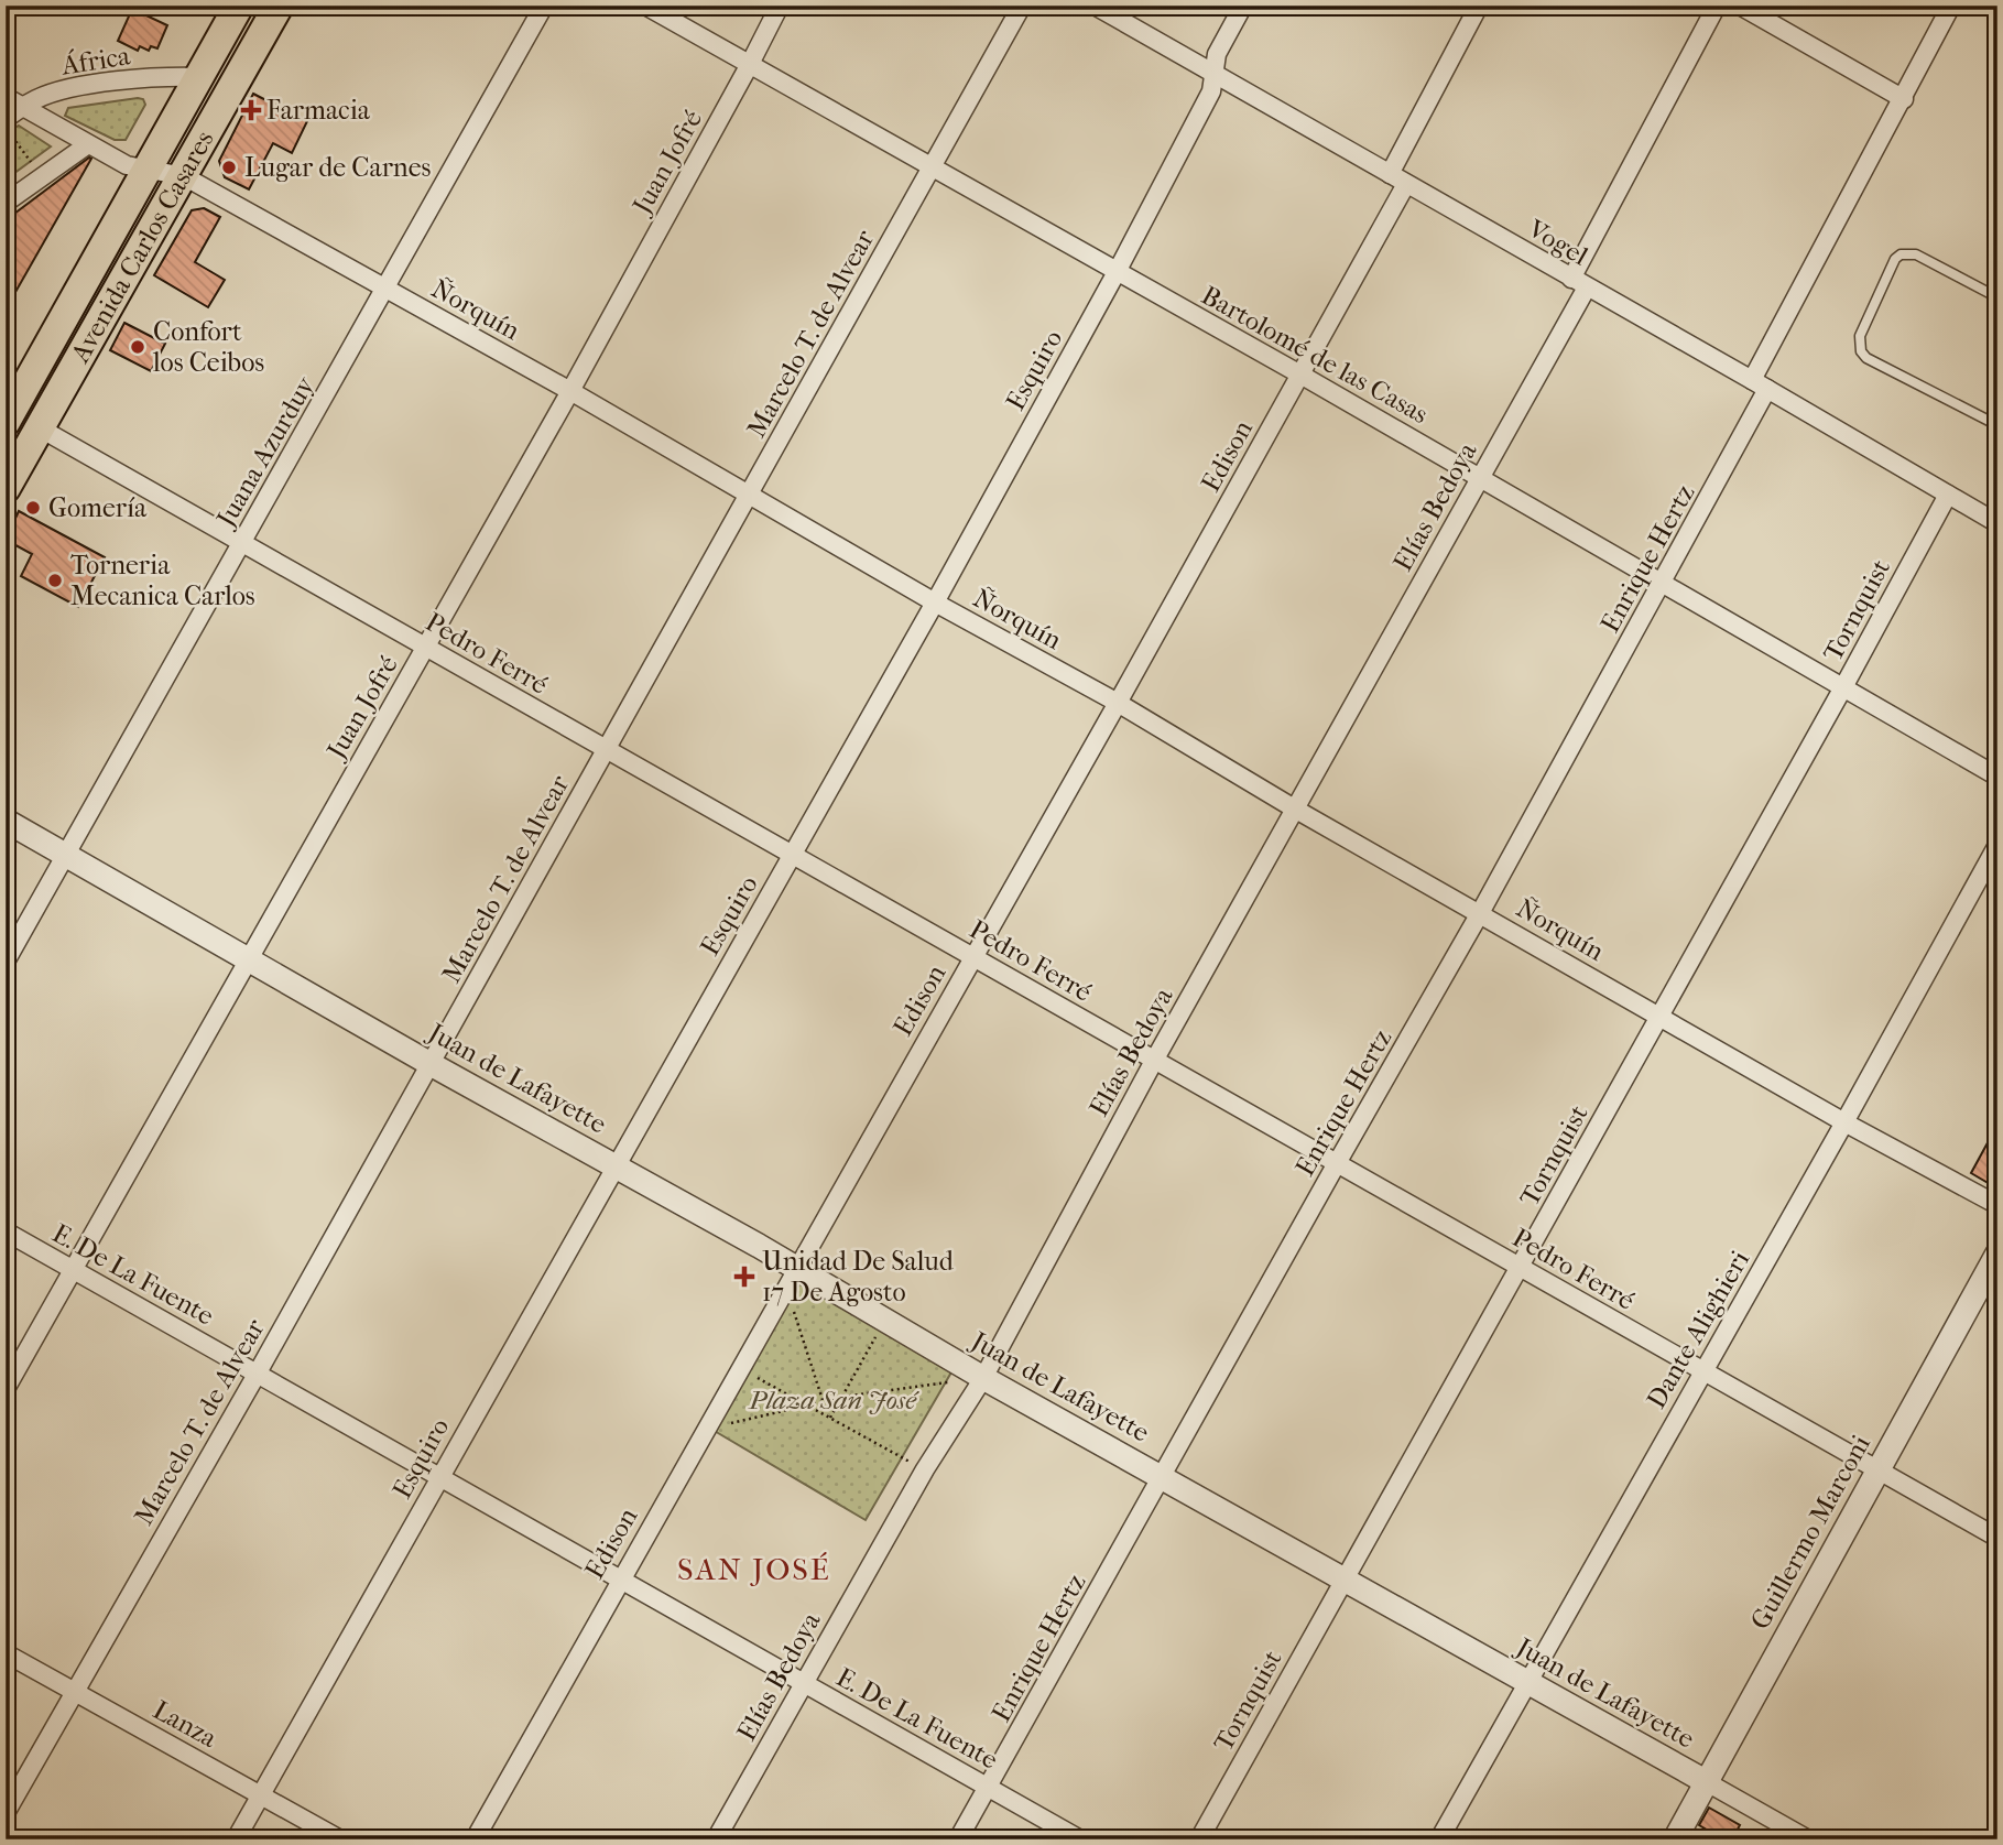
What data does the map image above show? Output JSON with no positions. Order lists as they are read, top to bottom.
{
  "streets": {
    "main road": ["Avenida Carlos Casares"],
    "street": [
      "África",
      "Juan Jofré",
      "Vogel",
      "Ñorquín",
      "Marcelo T. de Alvear",
      "Bartolomé de las Casas",
      "Esquiro",
      "Juana Azurduy",
      "Edison",
      "Elías Bedoya",
      "Enrique Hertz",
      "Tornquist",
      "Pedro Ferré",
      "Juan de Lafayette",
      "E. De La Fuente",
      "Dante Alighieri",
      "Guillermo Marconi",
      "Lanza"
    ]
  },
  "crossings": [
    ["África", "Avenida Carlos Casares"],
    ["África", "Ñorquín"],
    ["Juan Jofré", "Ñorquín"],
    ["Juan Jofré", "Bartolomé de las Casas"],
    ["Juan Jofré", "Pedro Ferré"],
    ["Juan Jofré", "Juan de Lafayette"],
    ["Juan Jofré", "E. De La Fuente"],
    ["Vogel", "Esquiro"],
    ["Vogel", "Edison"],
    ["Vogel", "Elías Bedoya"],
    ["Vogel", "Enrique Hertz"],
    ["Vogel", "Tornquist"],
    ["Avenida Carlos Casares", "Ñorquín"],
    ["Avenida Carlos Casares", "Pedro Ferré"],
    ["Ñorquín", "Marcelo T. de Alvear"],
    ["Ñorquín", "Esquiro"],
    ["Ñorquín", "Juana Azurduy"],
    ["Ñorquín", "Edison"],
    ["Ñorquín", "Elías Bedoya"],
    ["Ñorquín", "Enrique Hertz"],
    ["Ñorquín", "Tornquist"],
    ["Ñorquín", "Dante Alighieri"],
    ["Marcelo T. de Alvear", "Bartolomé de las Casas"],
    ["Marcelo T. de Alvear", "Pedro Ferré"],
    ["Marcelo T. de Alvear", "Juan de Lafayette"],
    ["Marcelo T. de Alvear", "E. De La Fuente"],
    ["Marcelo T. de Alvear", "Lanza"],
    ["Bartolomé de las Casas", "Esquiro"],
    ["Bartolomé de las Casas", "Edison"],
    ["Bartolomé de las Casas", "Elías Bedoya"],
    ["Bartolomé de las Casas", "Enrique Hertz"],
    ["Bartolomé de las Casas", "Tornquist"],
    ["Esquiro", "Pedro Ferré"],
    ["Esquiro", "Juan de Lafayette"],
    ["Esquiro", "E. De La Fuente"],
    ["Esquiro", "Lanza"],
    ["Juana Azurduy", "Pedro Ferré"],
    ["Juana Azurduy", "Juan de Lafayette"],
    ["Edison", "Pedro Ferré"],
    ["Edison", "Juan de Lafayette"],
    ["Edison", "E. De La Fuente"],
    ["Elías Bedoya", "Pedro Ferré"],
    ["Elías Bedoya", "Juan de Lafayette"],
    ["Elías Bedoya", "E. De La Fuente"],
    ["Enrique Hertz", "Pedro Ferré"],
    ["Enrique Hertz", "Juan de Lafayette"],
    ["Enrique Hertz", "E. De La Fuente"],
    ["Tornquist", "Pedro Ferré"],
    ["Tornquist", "Juan de Lafayette"],
    ["Pedro Ferré", "Dante Alighieri"],
    ["Pedro Ferré", "Guillermo Marconi"],
    ["Juan de Lafayette", "Dante Alighieri"],
    ["Juan de Lafayette", "Guillermo Marconi"]
  ],
  "districts": ["SAN JOSÉ"],
  "parks": ["Plaza San José"],
  "places": {
    "health": ["Farmacia", "Unidad De Salud 17 De Agosto"],
    "other": [
      "Lugar de Carnes",
      "Confort los Ceibos",
      "Gomería",
      "Torneria Mecanica Carlos"
    ]
  }
}
